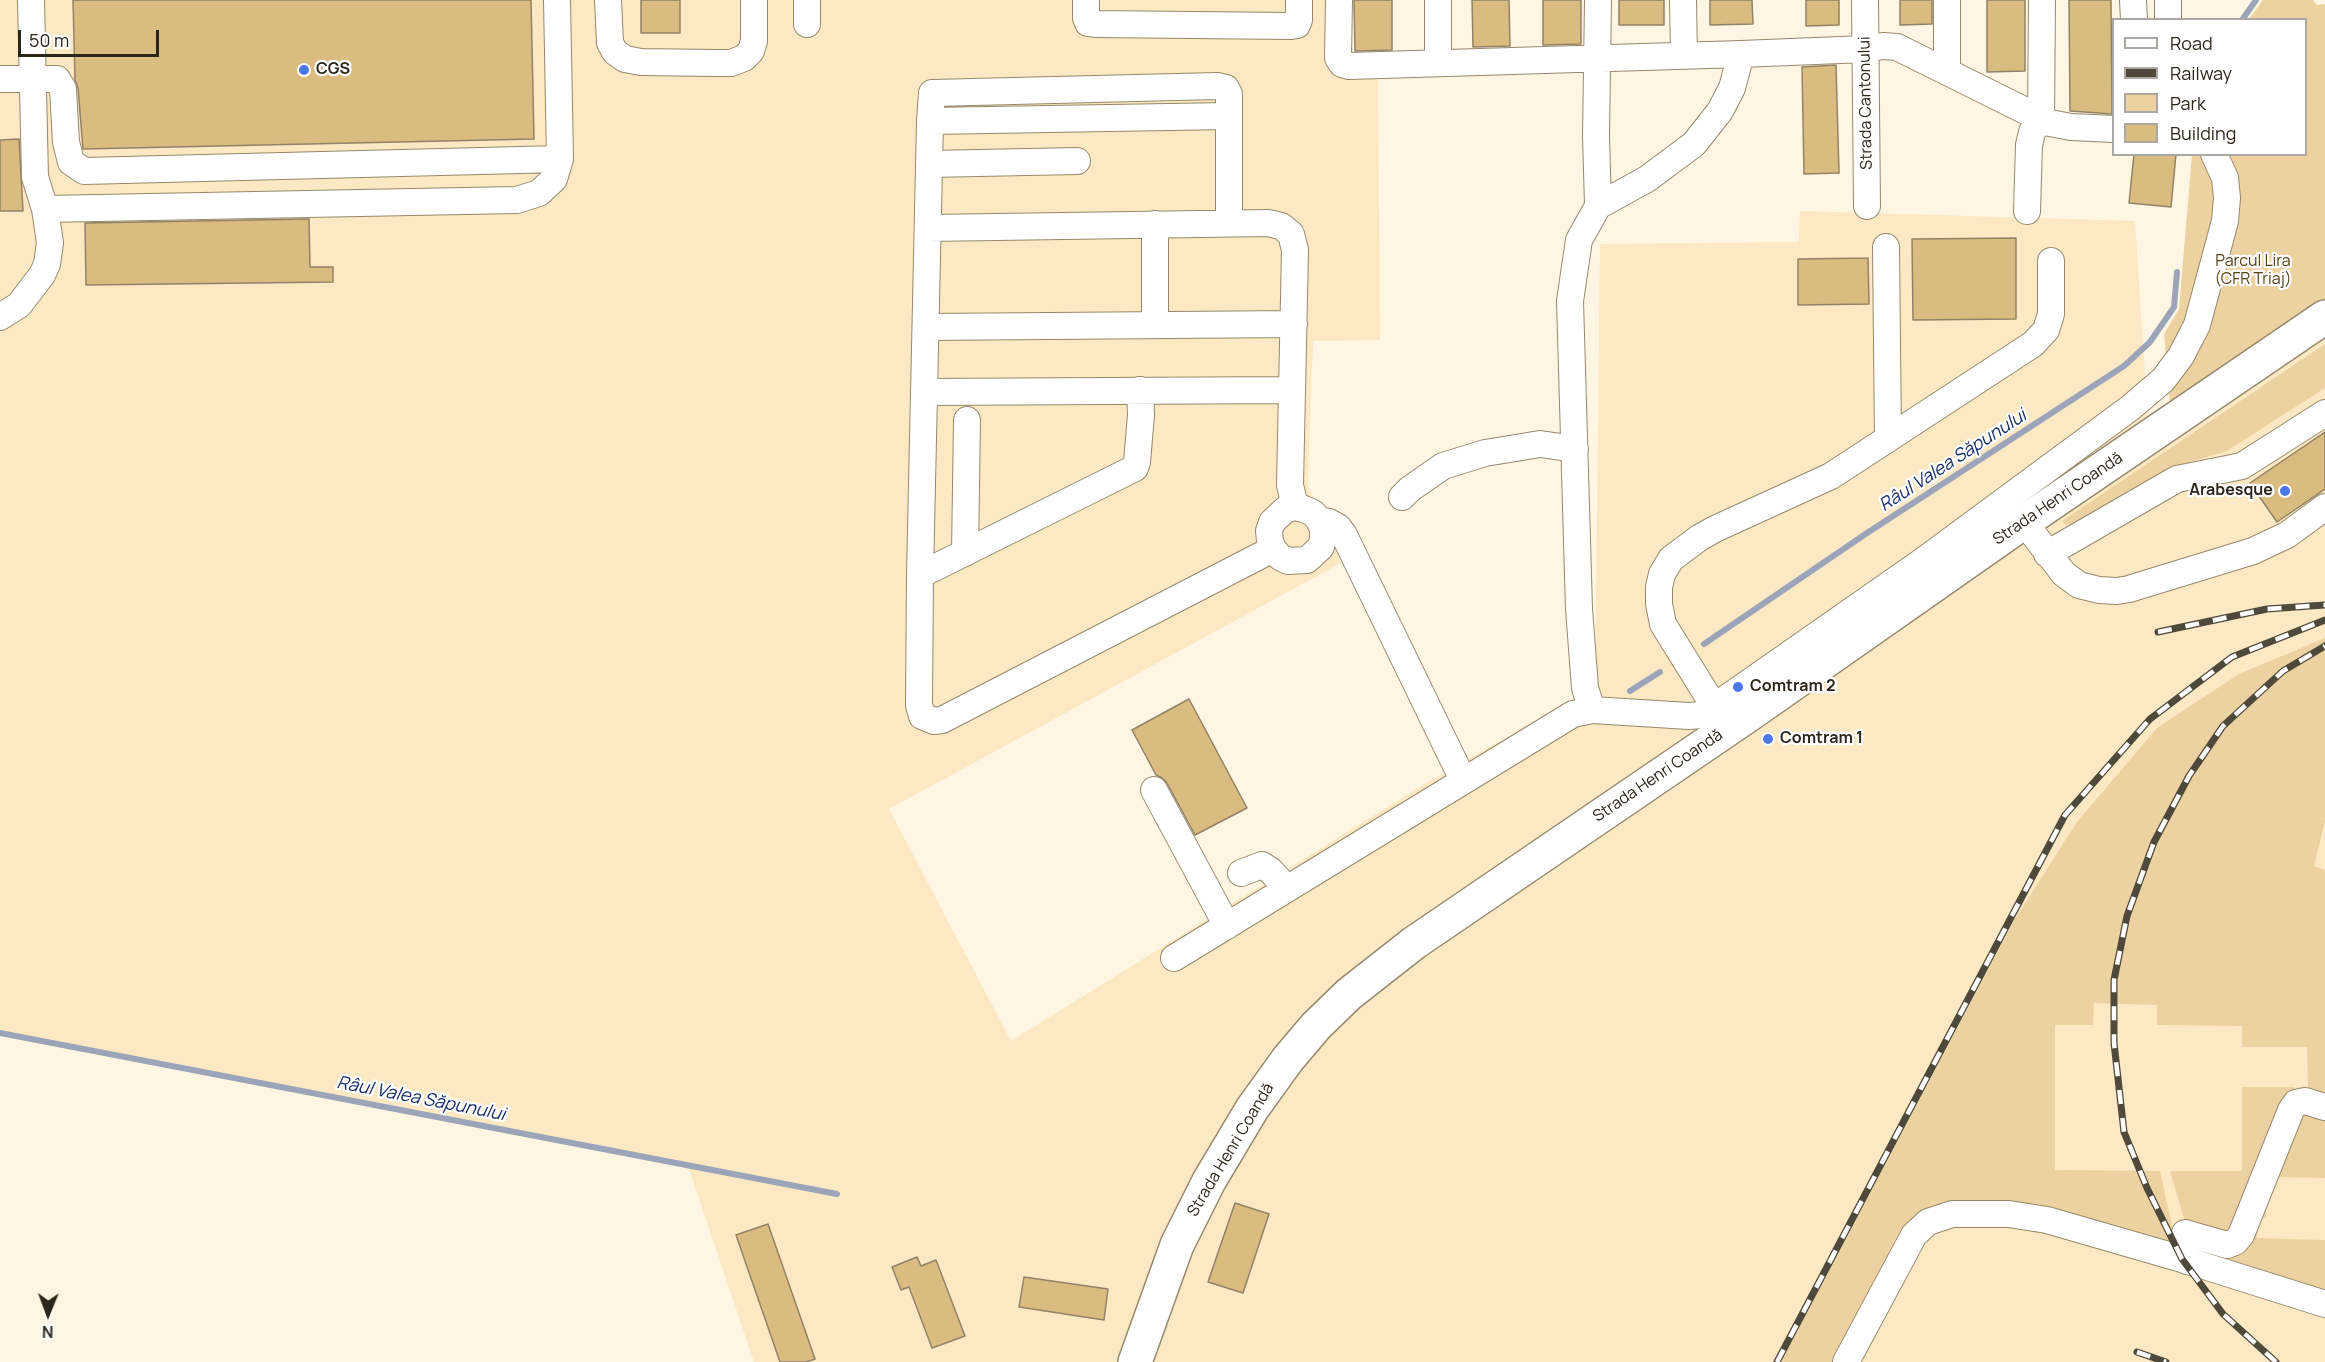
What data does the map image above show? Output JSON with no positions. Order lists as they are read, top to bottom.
{
  "streets": {
    "main road": ["Strada Henri Coandă"],
    "street": ["Strada Cantonului"]
  },
  "water": ["Râul Valea Săpunului"],
  "parks": ["Parcul Lira (CFR Triaj)"],
  "places": [
    "CGS",
    "Arabesque",
    "Comtram 2",
    "Comtram 1"
  ],
  "legend": [
    "Road",
    "Railway",
    "Park",
    "Building"
  ],
  "scale_bar": "50 m",
  "north": "bottom"
}
